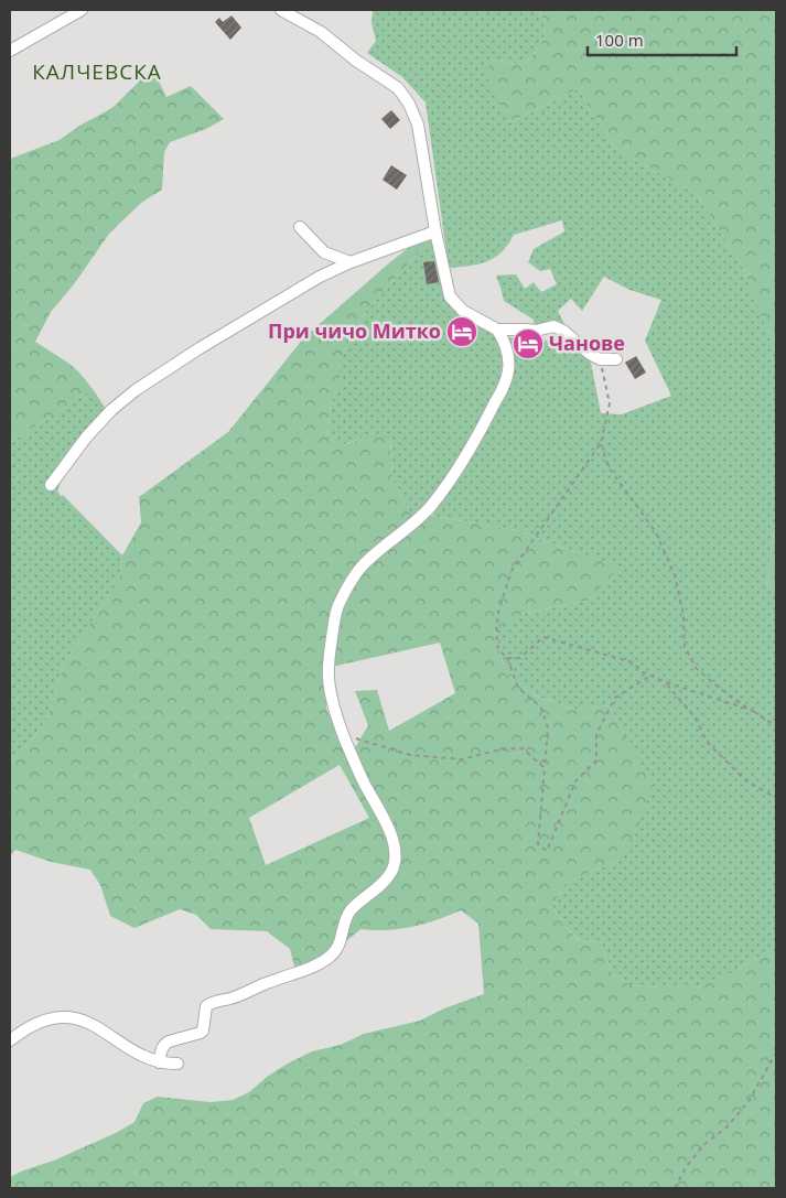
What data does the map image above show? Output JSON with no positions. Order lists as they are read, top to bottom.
{
  "districts": ["КАЛЧЕВСКА"],
  "places": {
    "hotel": ["При чичо Митко", "Чанове"]
  },
  "scale_bar": "100 m"
}
